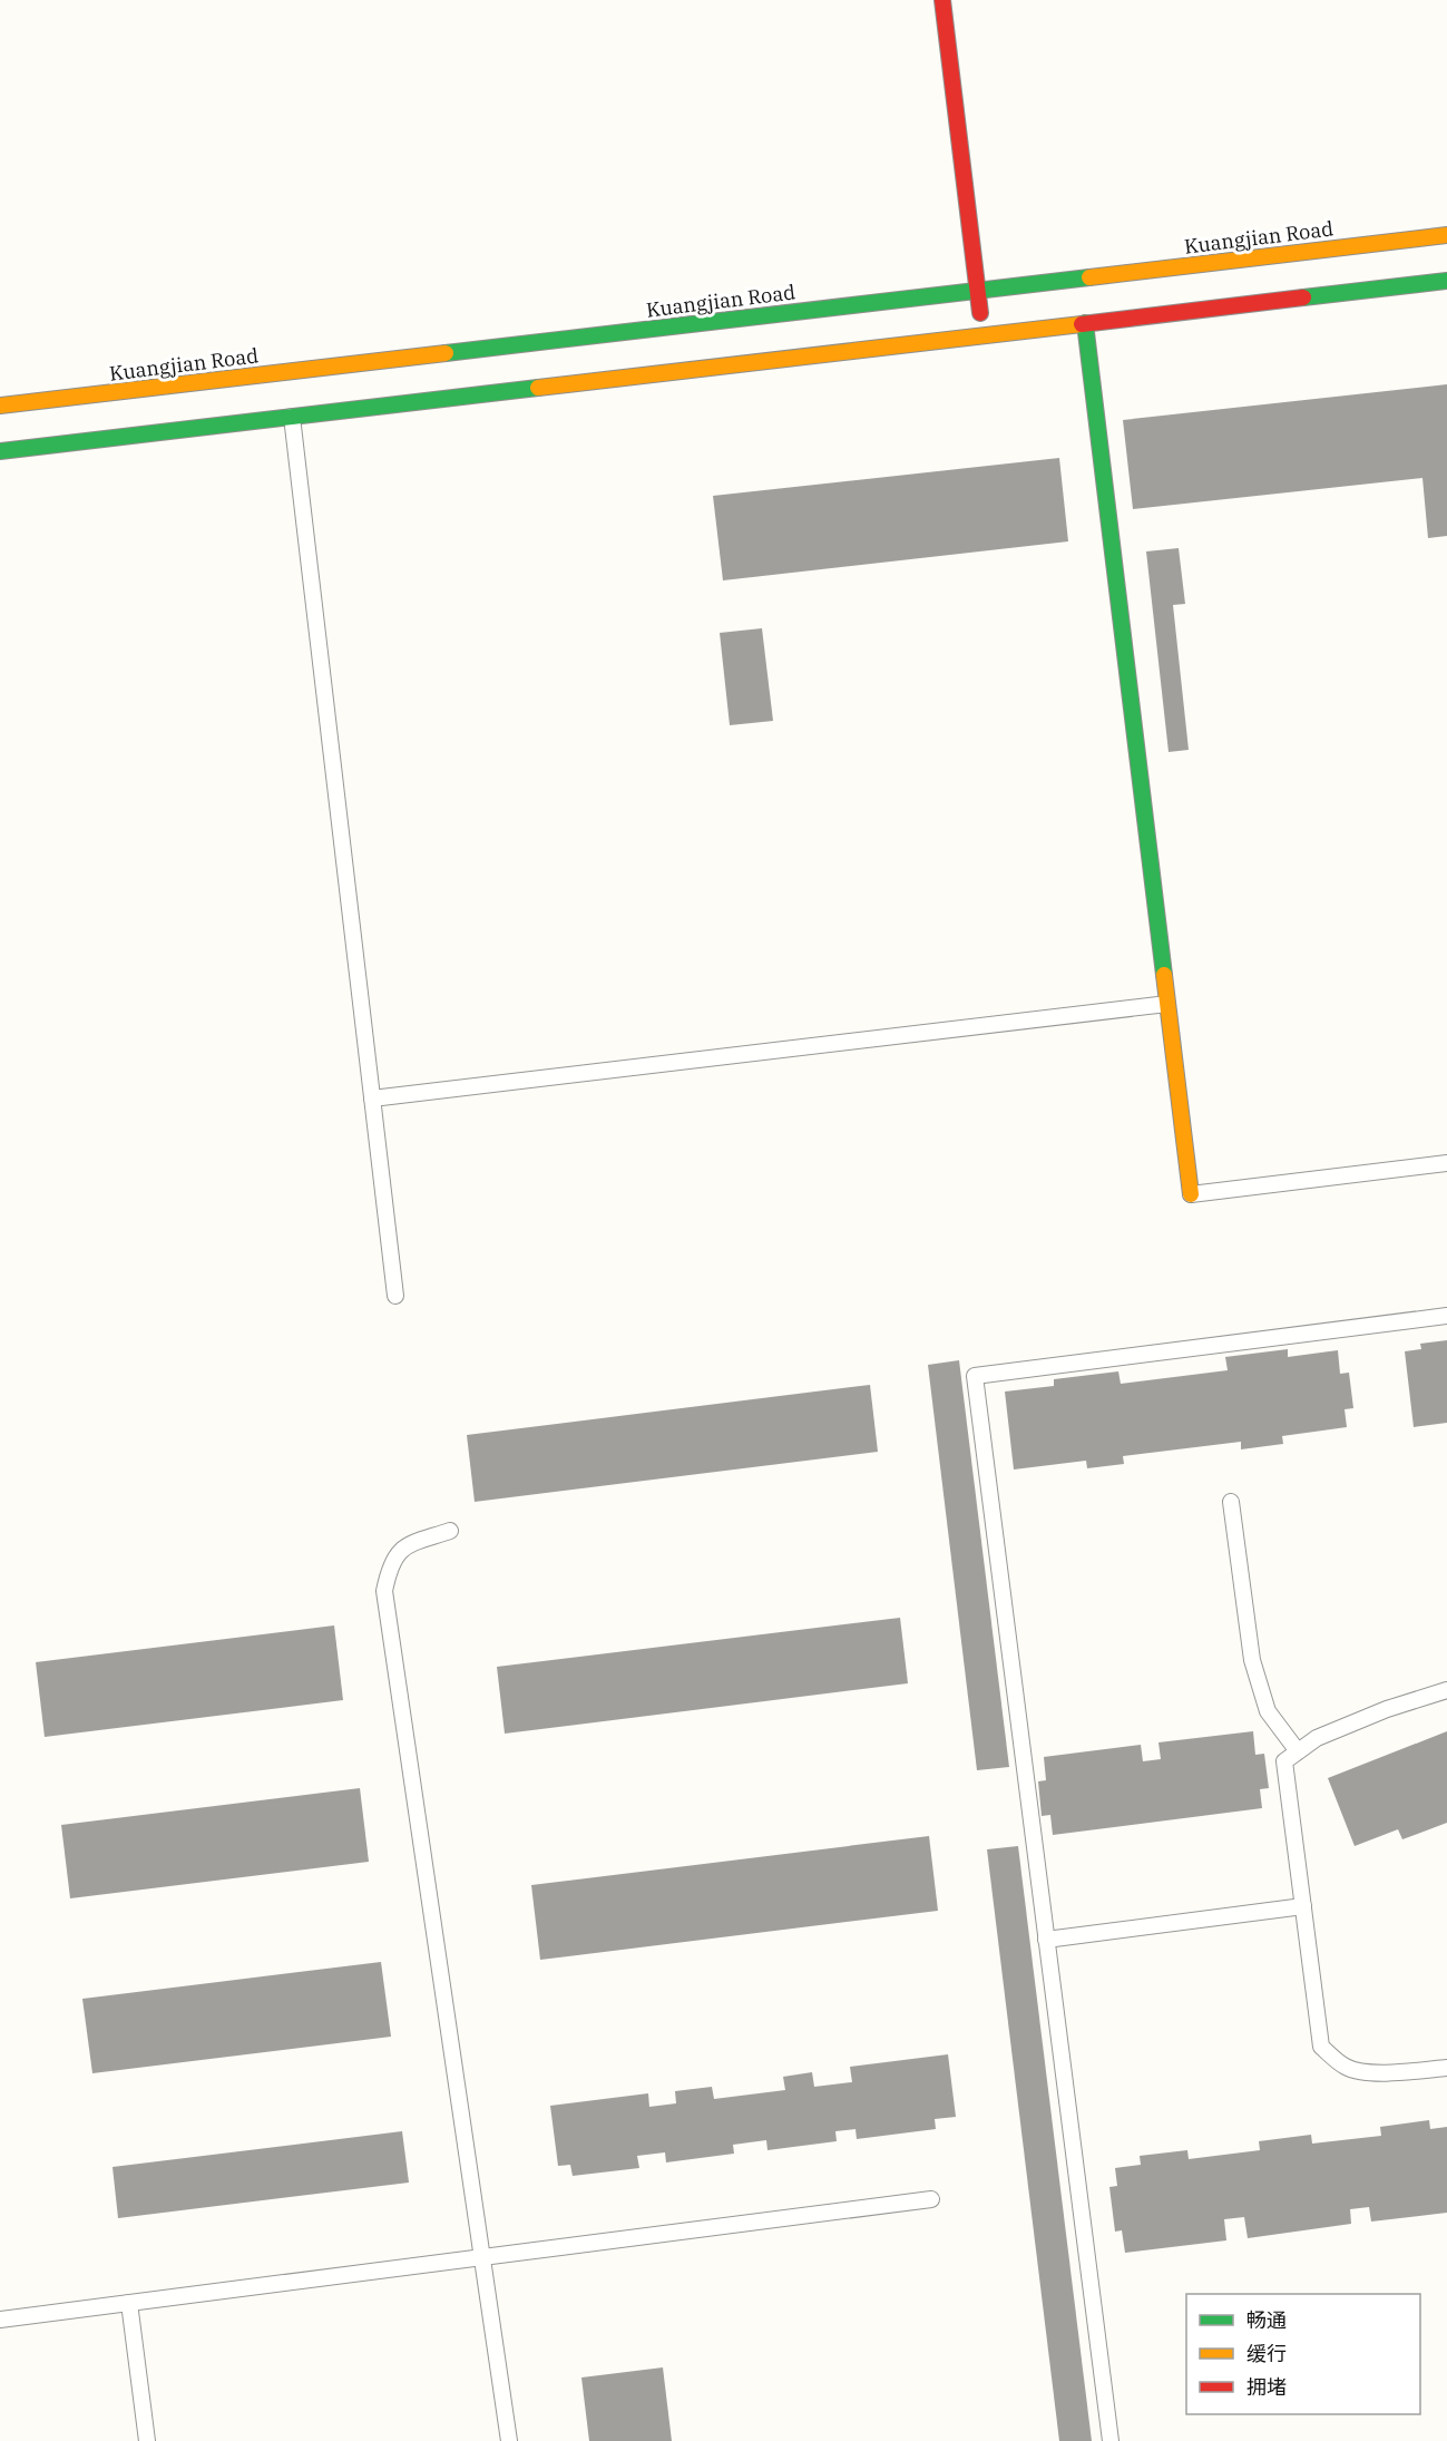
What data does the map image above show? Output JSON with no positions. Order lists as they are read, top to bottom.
{
  "streets": {
    "street": ["Kuangjian Road"]
  },
  "legend": ["畅通", "缓行", "拥堵"]
}
